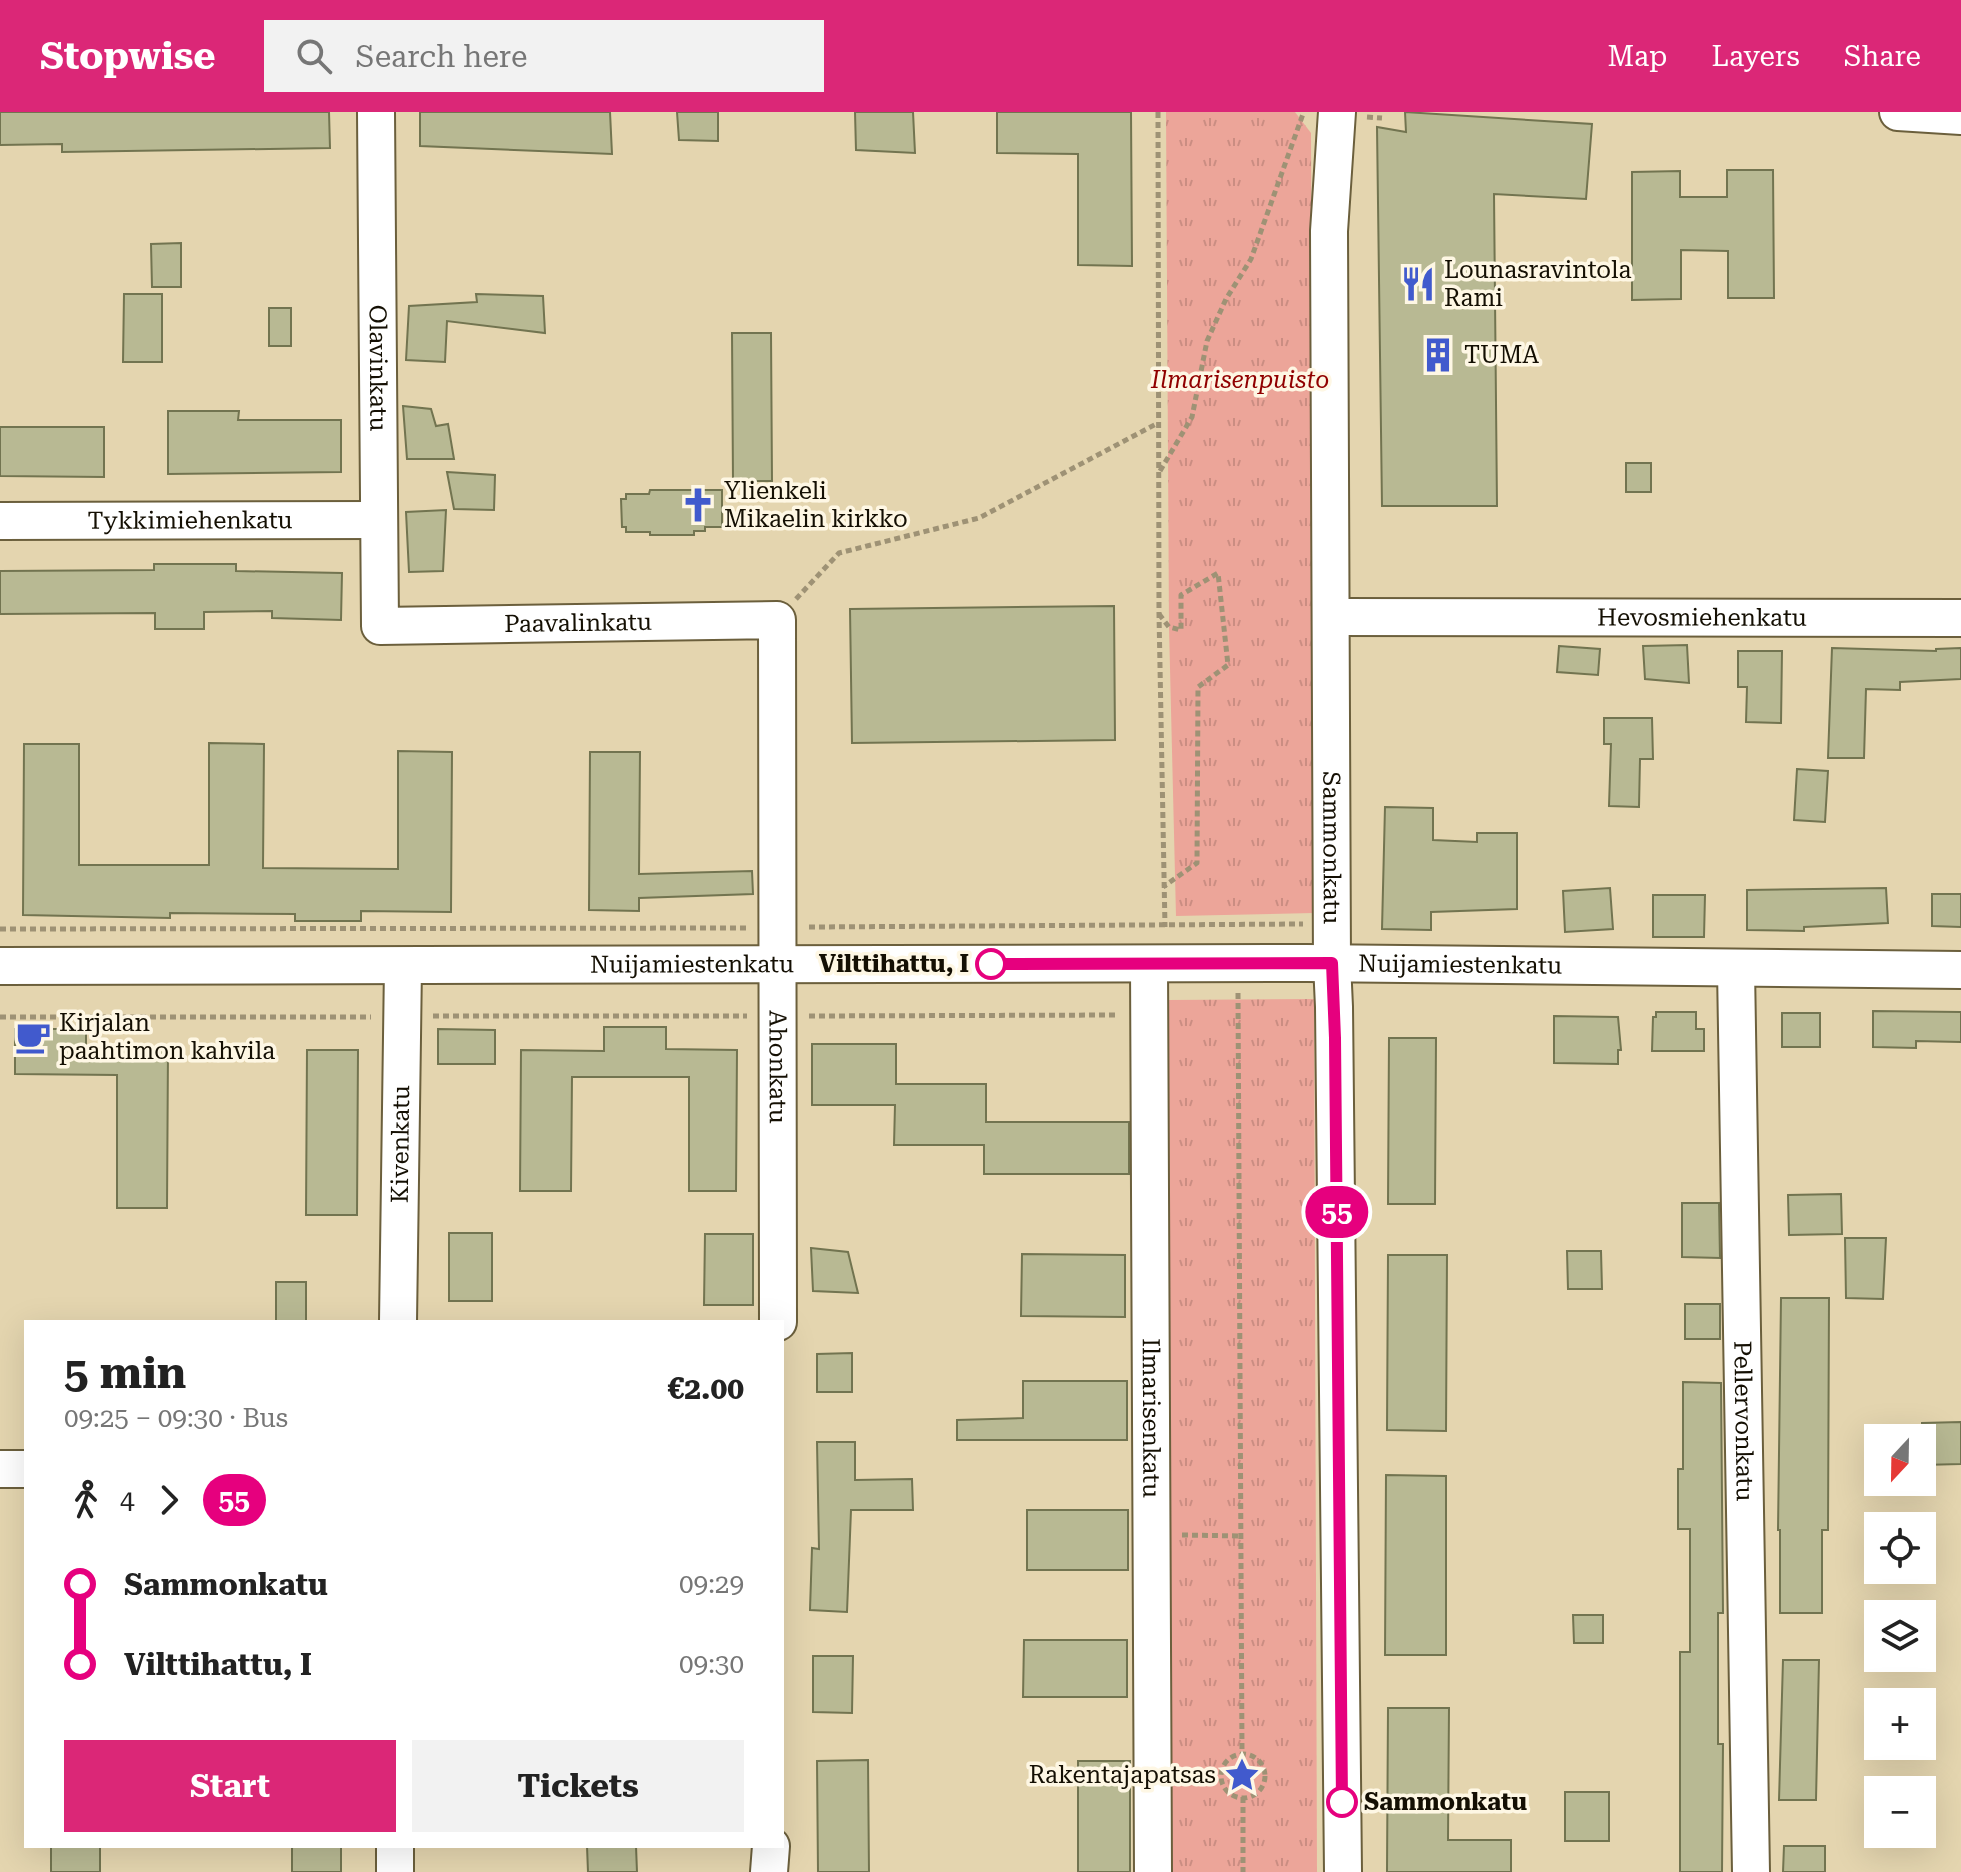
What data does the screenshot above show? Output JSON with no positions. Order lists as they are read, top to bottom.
{
  "streets": {
    "street": [
      "Olavinkatu",
      "Tykkimiehenkatu",
      "Hevosmiehenkatu",
      "Paavalinkatu",
      "Sammonkatu",
      "Nuijamiestenkatu",
      "Ahonkatu",
      "Kivenkatu",
      "Ilmarisenkatu",
      "Pellervonkatu"
    ]
  },
  "crossings": [
    ["Olavinkatu", "Tykkimiehenkatu"],
    ["Olavinkatu", "Paavalinkatu"],
    ["Hevosmiehenkatu", "Sammonkatu"],
    ["Paavalinkatu", "Ahonkatu"],
    ["Sammonkatu", "Nuijamiestenkatu"],
    ["Nuijamiestenkatu", "Ahonkatu"],
    ["Nuijamiestenkatu", "Kivenkatu"],
    ["Nuijamiestenkatu", "Ilmarisenkatu"],
    ["Nuijamiestenkatu", "Pellervonkatu"]
  ],
  "parks": ["Ilmarisenpuisto"],
  "places": {
    "restaurant": ["Lounasravintola Rami"],
    "building": ["TUMA"],
    "church": ["Ylienkeli Mikaelin kirkko"],
    "other": ["Vilttihattu, I", "Sammonkatu"],
    "cafe": ["Kirjalan paahtimon kahvila"],
    "place": ["Rakentajapatsas"]
  },
  "lines": ["bus line 55"],
  "north": "bottom",
  "page": {
    "header": "Stopwise",
    "search": "Search here",
    "nav": ["Map", "Layers", "Share"],
    "on_map": "55",
    "heading": ["5 min", "09:25 – 09:30 · Bus", "€2.00"],
    "map_buttons": ["+", "−"],
    "legs": ["4", "55"],
    "list": [
      {
        "name": "Sammonkatu",
        "value": "09:29"
      },
      {
        "name": "Vilttihattu, I",
        "value": "09:30"
      }
    ],
    "buttons": ["Start", "Tickets"]
  }
}
